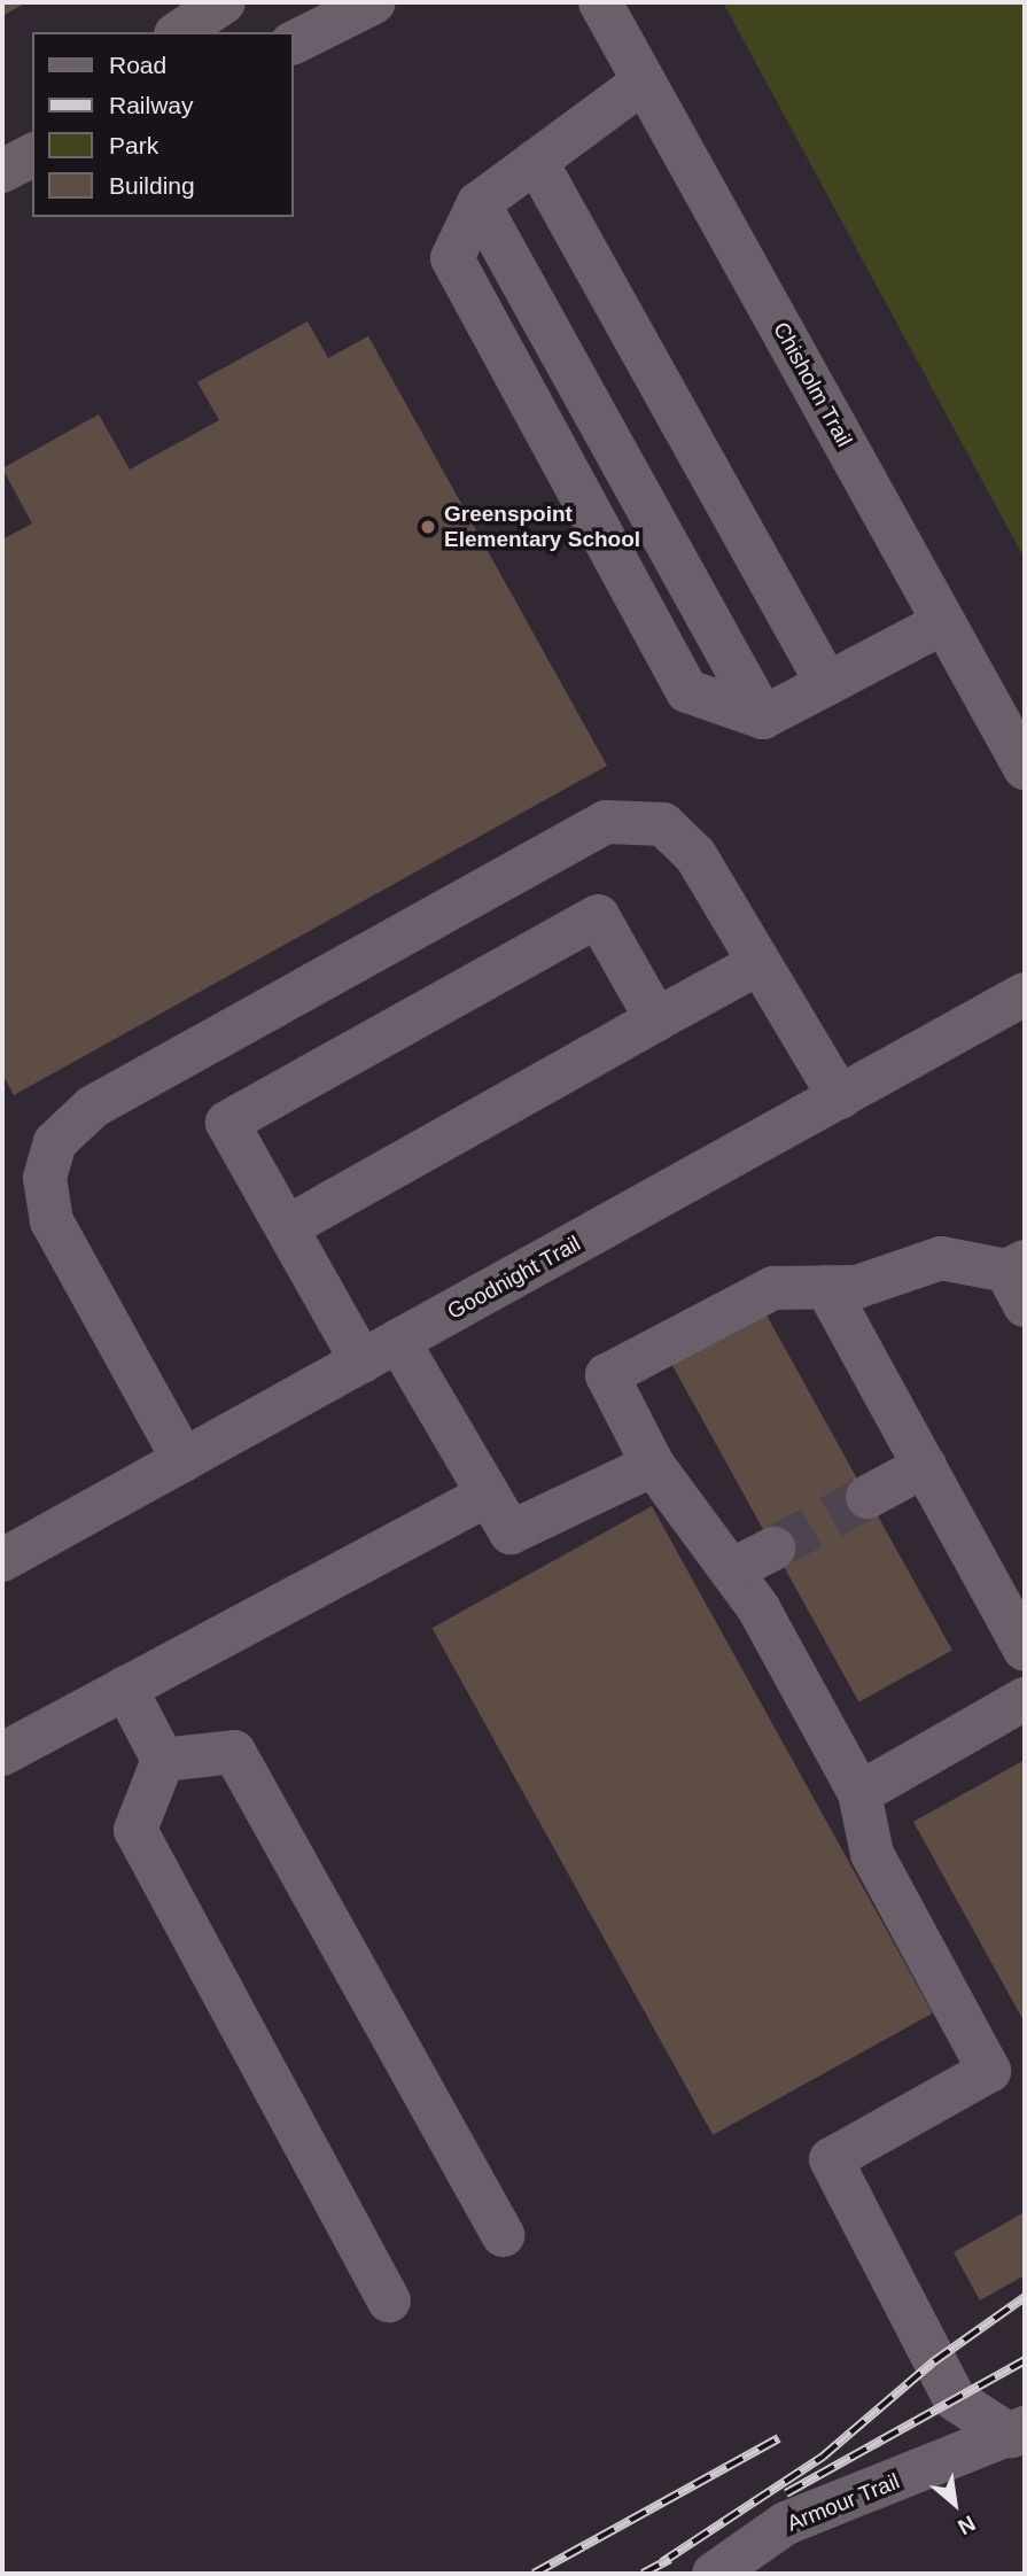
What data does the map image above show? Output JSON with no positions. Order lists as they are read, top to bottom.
{
  "streets": {
    "street": ["Chisholm Trail", "Goodnight Trail", "Armour Trail"]
  },
  "places": ["Greenspoint Elementary School"],
  "legend": [
    "Road",
    "Railway",
    "Park",
    "Building"
  ],
  "north": "bottom right"
}
